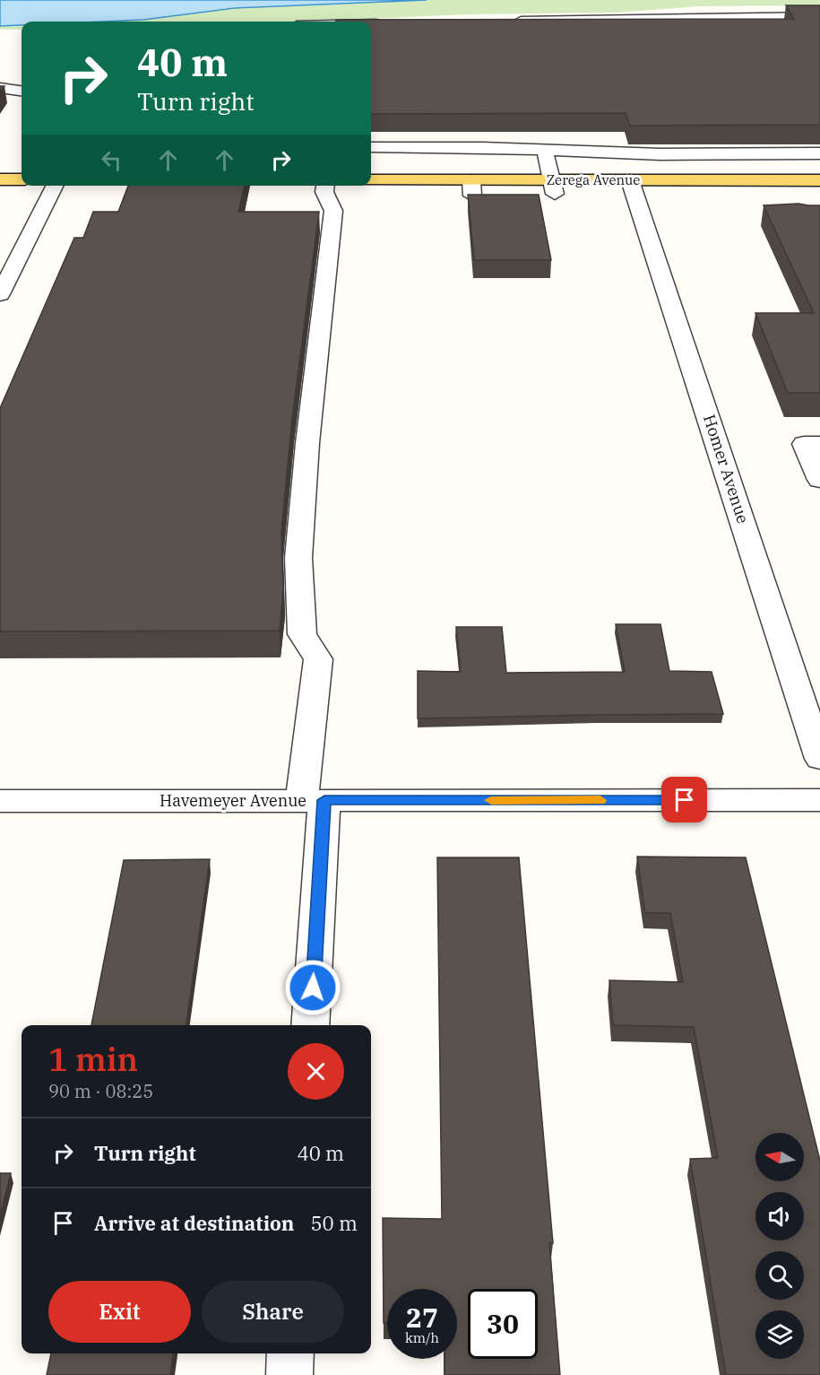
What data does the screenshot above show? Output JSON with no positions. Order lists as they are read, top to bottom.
{
  "streets": {
    "main road": ["Zerega Avenue"],
    "street": ["Homer Avenue", "Havemeyer Avenue"]
  },
  "crossings": [
    ["Zerega Avenue", "Homer Avenue"]
  ],
  "north": "left",
  "page": {
    "turn": ["40 m", "Turn right"],
    "heading": ["1 min", "90 m · 08:25"],
    "list": [
      {
        "name": "Turn right",
        "value": "40 m"
      },
      {
        "name": "Arrive at destination",
        "value": "50 m"
      }
    ],
    "buttons": ["Exit", "Share"],
    "speed": "27 km/h",
    "limit": "30"
  }
}
